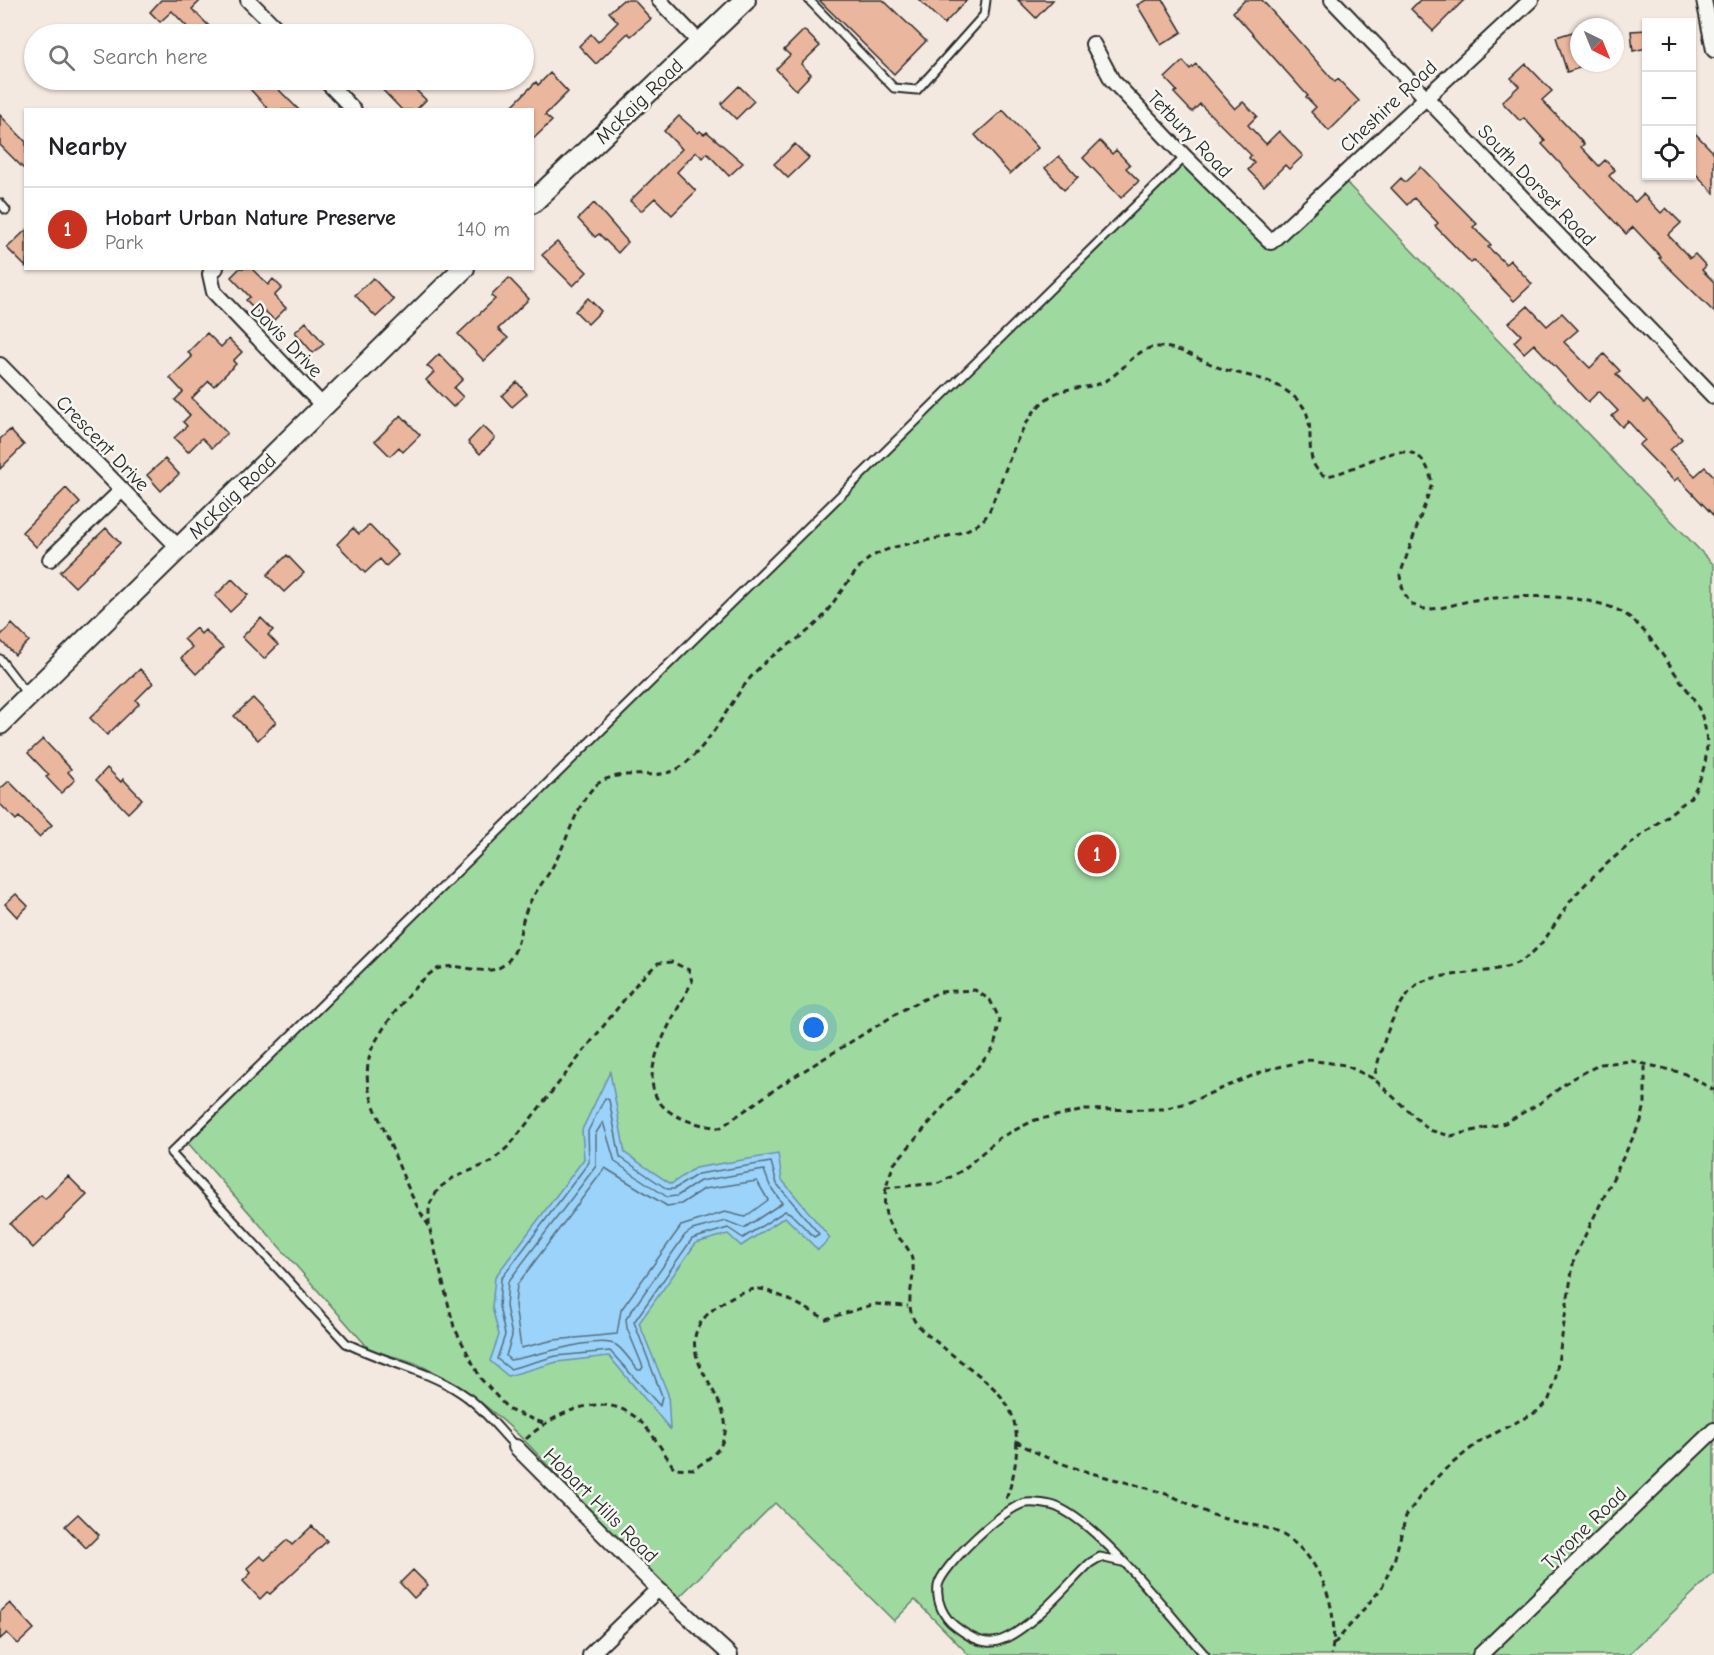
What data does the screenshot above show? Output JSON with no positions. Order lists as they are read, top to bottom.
{
  "streets": {
    "street": [
      "McKaig Road",
      "Cheshire Road",
      "Tetbury Road",
      "South Dorset Road",
      "Davis Drive",
      "Crescent Drive",
      "Hobart Hills Road",
      "Tyrone Road"
    ]
  },
  "crossings": [
    ["McKaig Road", "Davis Drive"],
    ["McKaig Road", "Crescent Drive"],
    ["Cheshire Road", "Tetbury Road"],
    ["Cheshire Road", "South Dorset Road"]
  ],
  "north": "bottom right",
  "page": {
    "map_buttons": ["+", "−"],
    "search": "Search here",
    "heading": "Nearby",
    "list": [
      {
        "mark": "1",
        "name": "Hobart Urban Nature Preserve",
        "note": "Park",
        "value": "140 m"
      }
    ],
    "pins": "1"
  }
}
